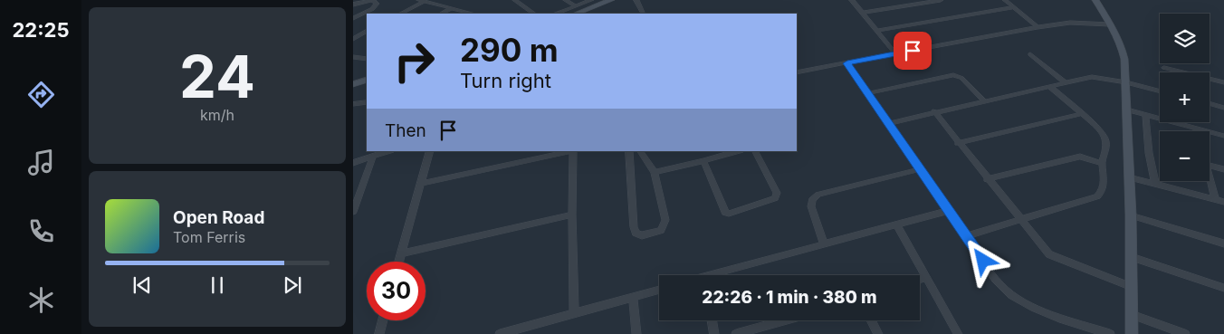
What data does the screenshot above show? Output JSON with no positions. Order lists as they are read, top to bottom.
{
  "page": {
    "tabs": "22:25",
    "tile": ["24", "km/h"],
    "map_buttons": ["+", "−"],
    "turn": ["290 m", "Turn right"],
    "then": "Then",
    "song": ["Open Road", "Tom Ferris"],
    "limit": "30",
    "trip": "22:26 · 1 min · 380 m"
  }
}
